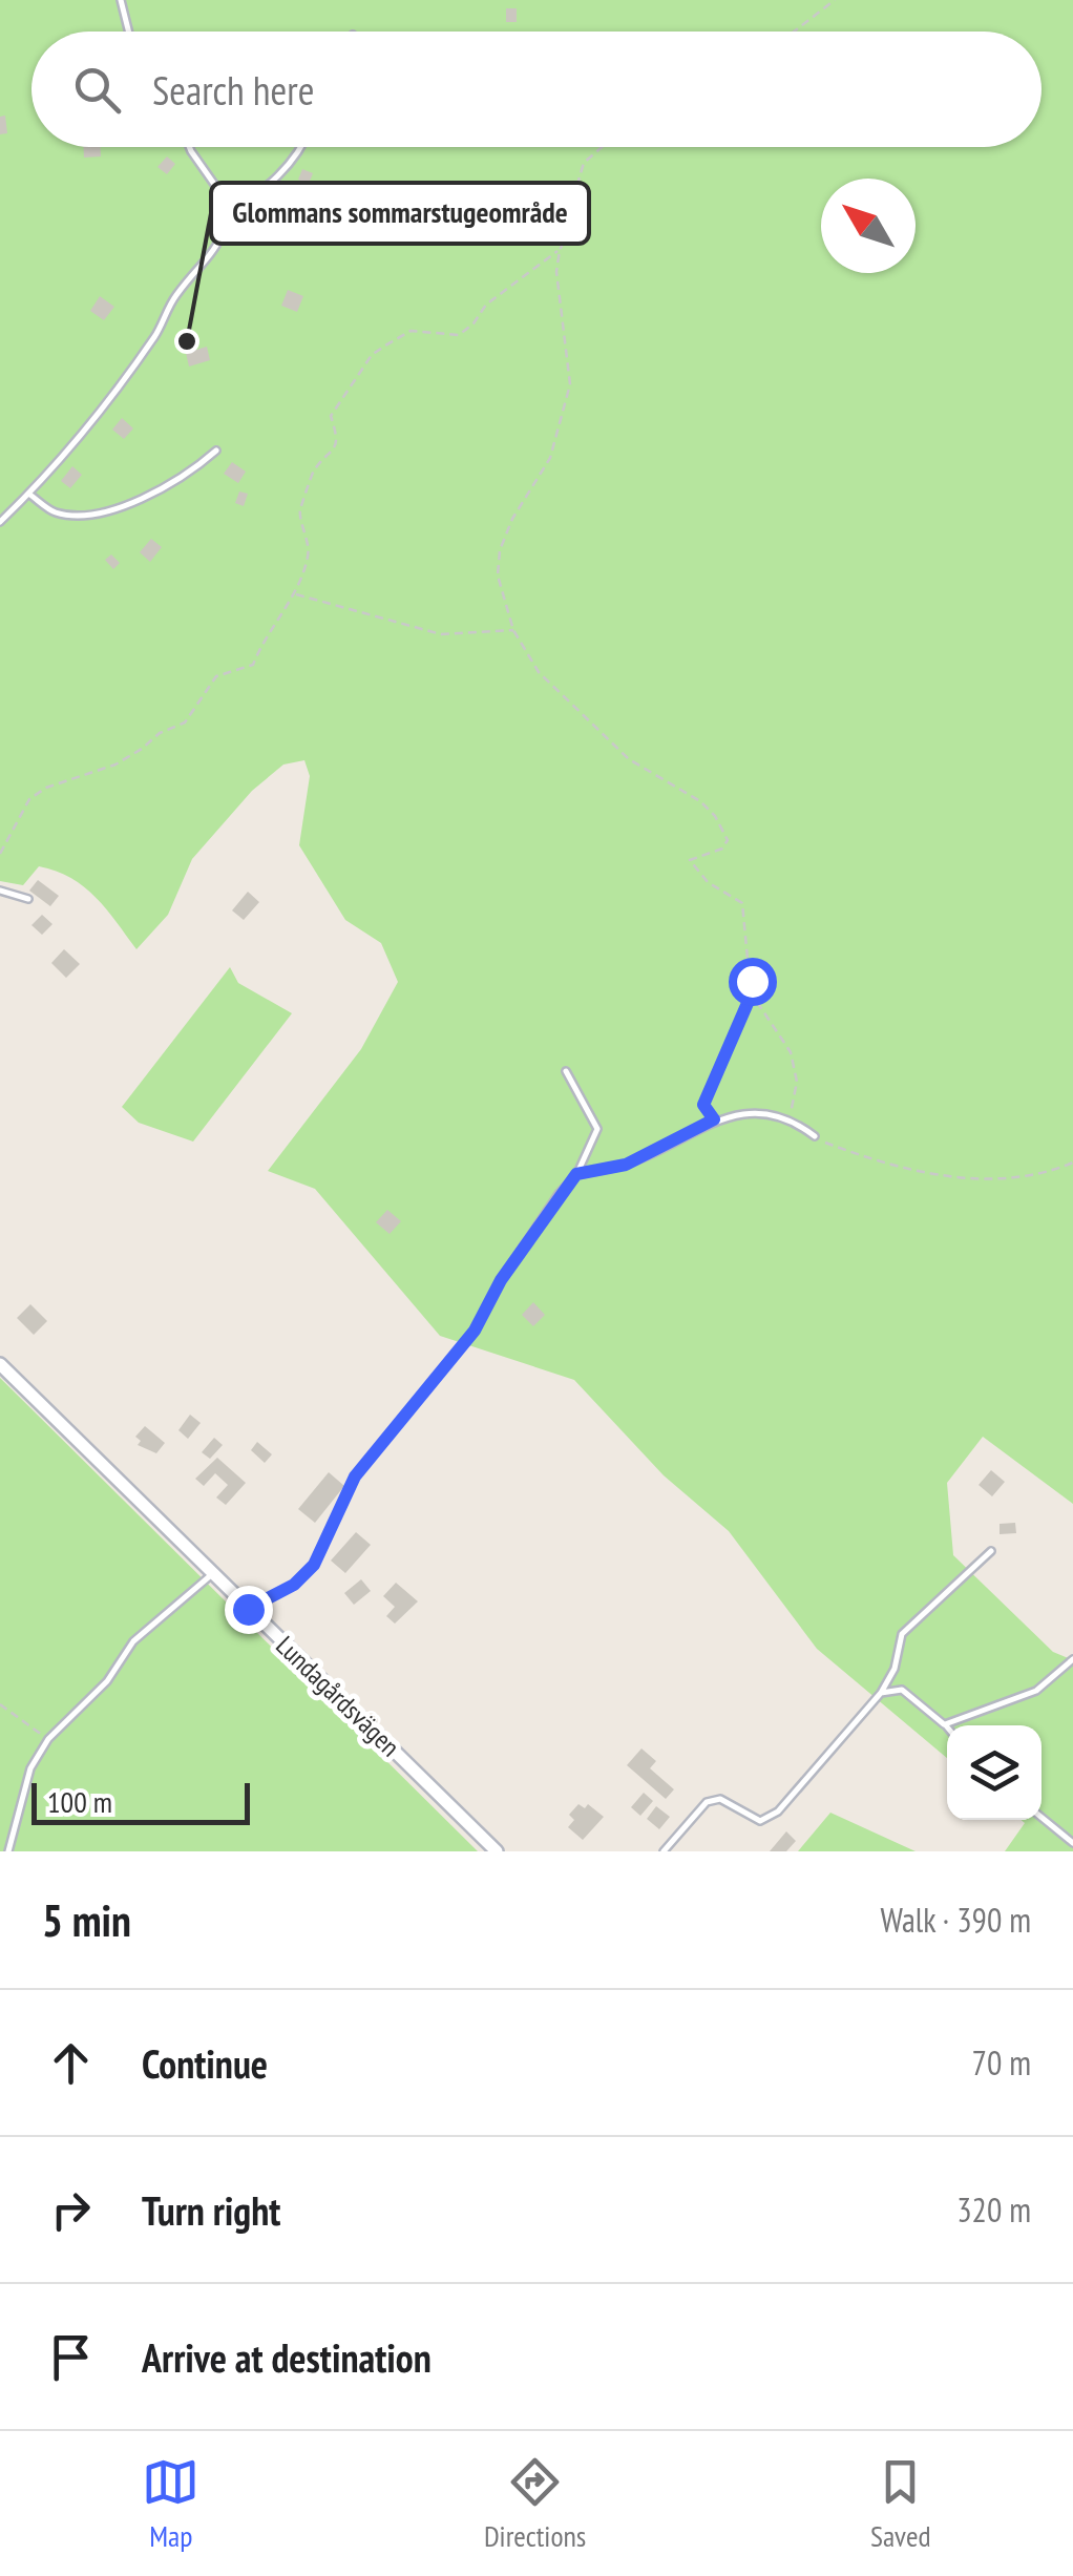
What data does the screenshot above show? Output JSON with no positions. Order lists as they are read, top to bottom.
{
  "streets": {
    "street": ["Lundagårdsvägen"]
  },
  "places": ["Glommans sommarstugeområde"],
  "scale_bar": "100 m",
  "north": "top left",
  "page": {
    "search": "Search here",
    "scale": "100 m",
    "heading": ["5 min", "Walk · 390 m"],
    "list": [
      ["Continue", "70 m"],
      ["Turn right", "320 m"],
      "Arrive at destination"
    ],
    "nav": ["Map", "Directions", "Saved"]
  }
}
